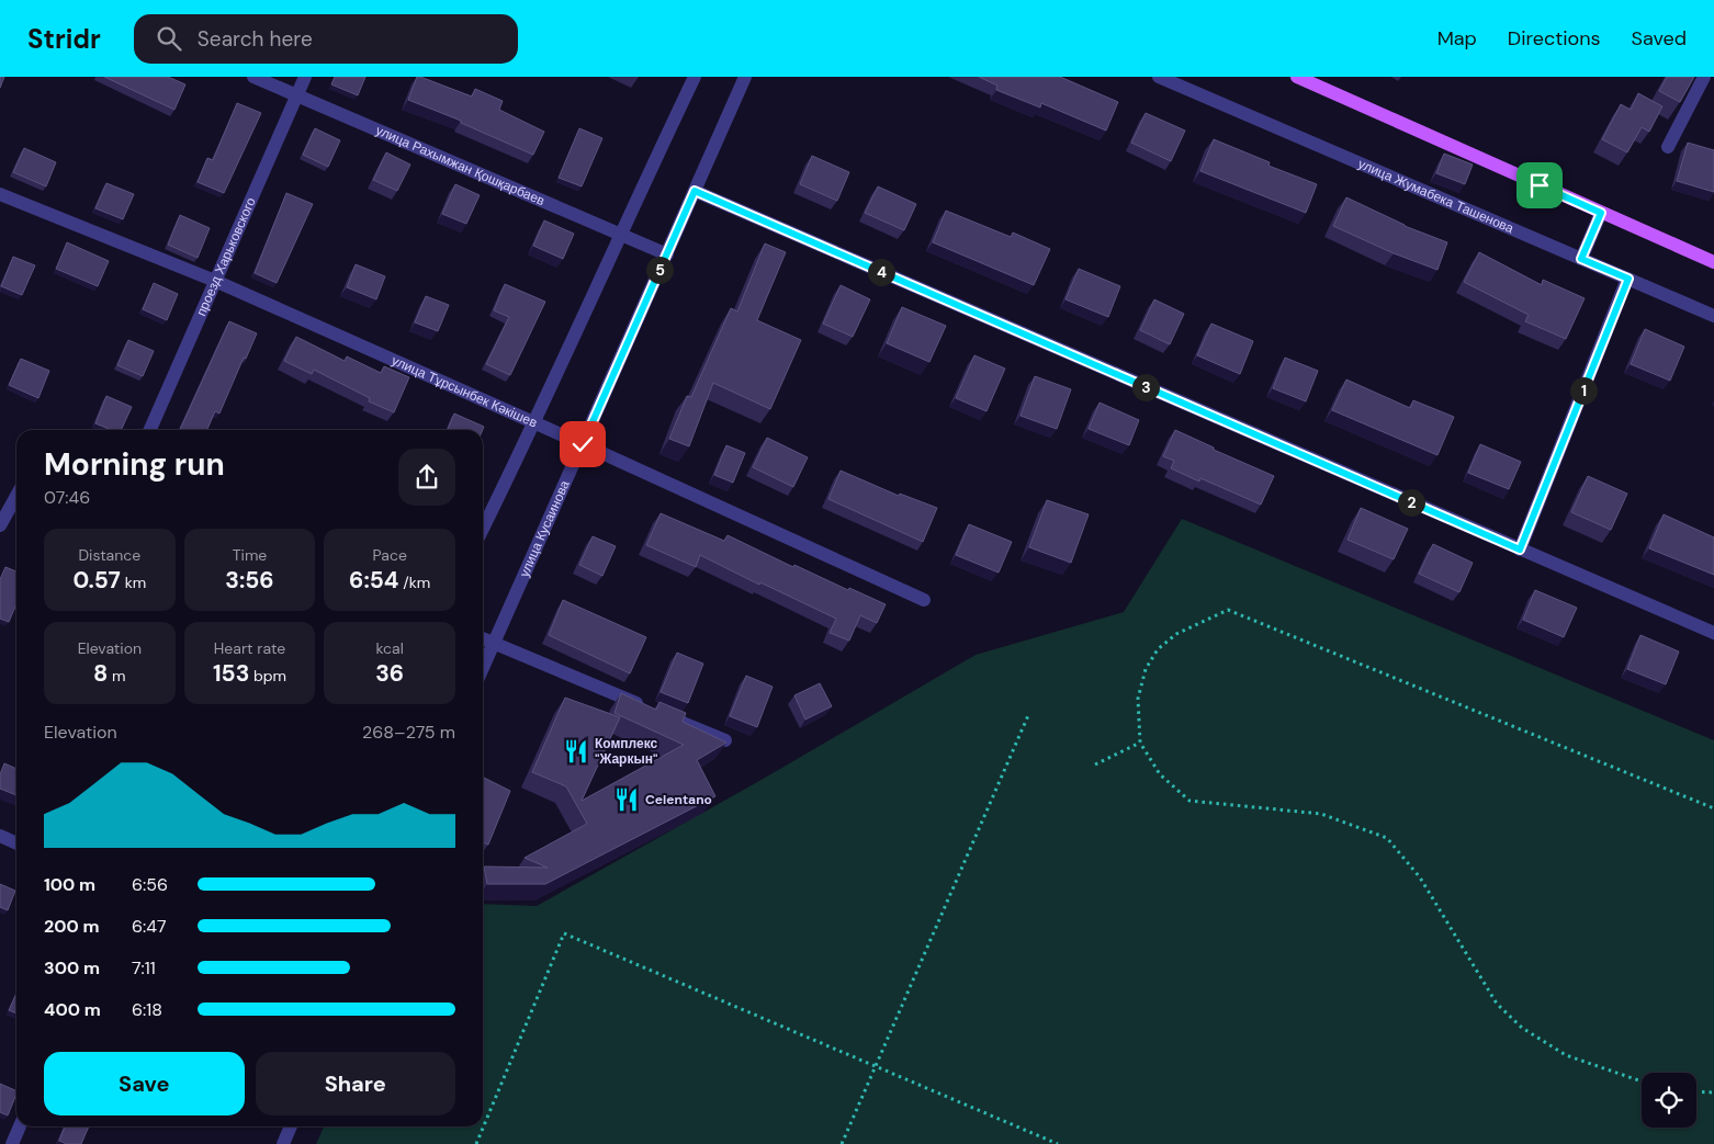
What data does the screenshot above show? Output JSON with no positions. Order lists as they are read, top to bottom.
{
  "streets": {
    "street": [
      "улица Рахымжан Қошқарбаев",
      "улица Жумабека Ташенова",
      "проезд Харьковского",
      "улица Тұрсынбек Кәкішев",
      "улица Кусаинова"
    ]
  },
  "crossings": [
    ["улица Рахымжан Қошқарбаев", "проезд Харьковского"],
    ["улица Рахымжан Қошқарбаев", "улица Кусаинова"],
    ["проезд Харьковского", "улица Тұрсынбек Кәкішев"],
    ["улица Тұрсынбек Кәкішев", "улица Кусаинова"]
  ],
  "places": {
    "restaurant": ["Комплекс \"Жаркын\"", "Celentano"]
  },
  "page": {
    "header": "Stridr",
    "search": "Search here",
    "nav": ["Map", "Directions", "Saved"],
    "pins": [
      "5",
      "4",
      "3",
      "1",
      "2"
    ],
    "heading": ["Morning run", "07:46"],
    "stats": [
      ["Distance", "0.57 km"],
      ["Time", "3:56"],
      ["Pace", "6:54 /km"],
      ["Elevation", "8 m"],
      ["Heart rate", "153 bpm"],
      ["kcal", "36"]
    ],
    "chart": ["Elevation", "268–275 m"],
    "list": [
      {
        "name": "100 m",
        "note": "6:56"
      },
      {
        "name": "200 m",
        "note": "6:47"
      },
      {
        "name": "300 m",
        "note": "7:11"
      },
      {
        "name": "400 m",
        "note": "6:18"
      }
    ],
    "buttons": ["Save", "Share"]
  }
}
